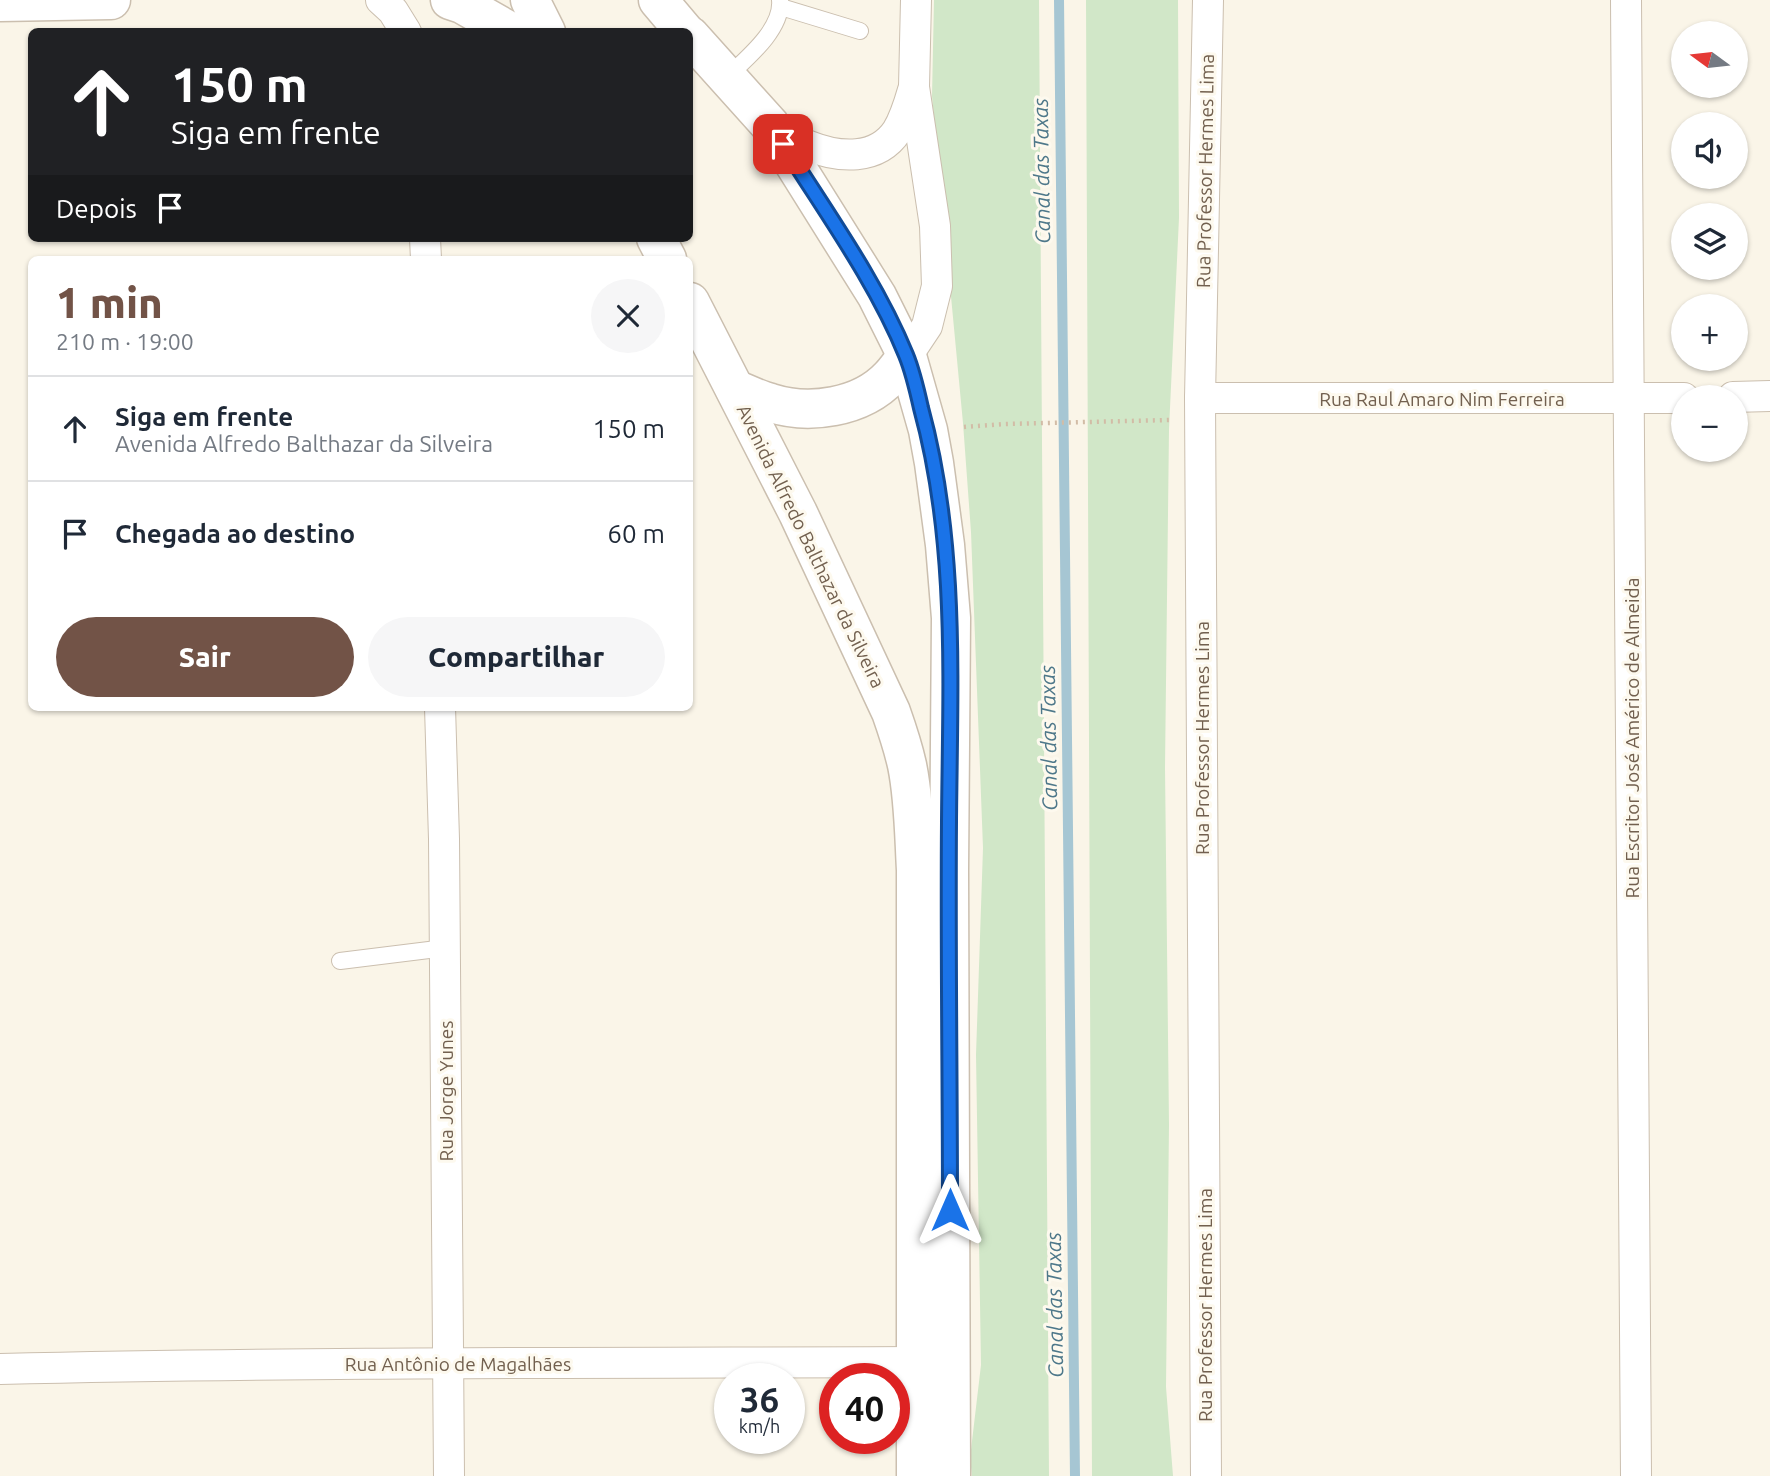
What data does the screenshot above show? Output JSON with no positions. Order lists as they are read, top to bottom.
{
  "streets": {
    "street": [
      "Rua Professor Hermes Lima",
      "Rua Raul Amaro Nim Ferreira",
      "Avenida Alfredo Balthazar da Silveira",
      "Rua Escritor José Américo de Almeida",
      "Rua Jorge Yunes",
      "Rua Antônio de Magalhães"
    ]
  },
  "crossings": [
    ["Rua Professor Hermes Lima", "Rua Raul Amaro Nim Ferreira"],
    ["Rua Raul Amaro Nim Ferreira", "Rua Escritor José Américo de Almeida"],
    ["Avenida Alfredo Balthazar da Silveira", "Rua Antônio de Magalhães"],
    ["Rua Jorge Yunes", "Rua Antônio de Magalhães"]
  ],
  "water": ["Canal das Taxas"],
  "north": "left",
  "page": {
    "map_buttons": ["+", "−"],
    "turn": ["150 m", "Siga em frente"],
    "then": "Depois",
    "heading": ["1 min", "210 m · 19:00"],
    "list": [
      {
        "name": "Siga em frente",
        "note": "Avenida Alfredo Balthazar da Silveira",
        "value": "150 m"
      },
      {
        "name": "Chegada ao destino",
        "value": "60 m"
      }
    ],
    "buttons": ["Sair", "Compartilhar"],
    "speed": "36 km/h",
    "limit": "40"
  }
}
